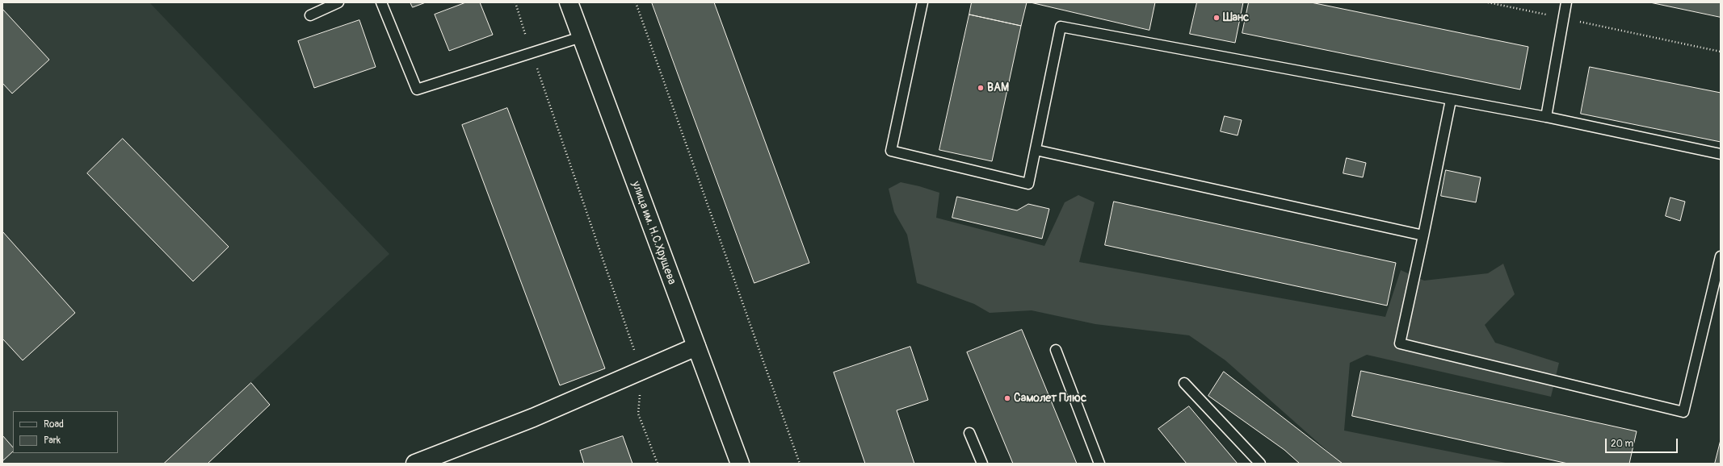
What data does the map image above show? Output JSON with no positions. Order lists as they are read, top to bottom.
{
  "streets": {
    "main road": ["улица им. Н.С.Хрущева"]
  },
  "places": ["Шанс", "ВАМ", "Самолет Плюс"],
  "legend": ["Road", "Park"],
  "scale_bar": "20 m"
}
